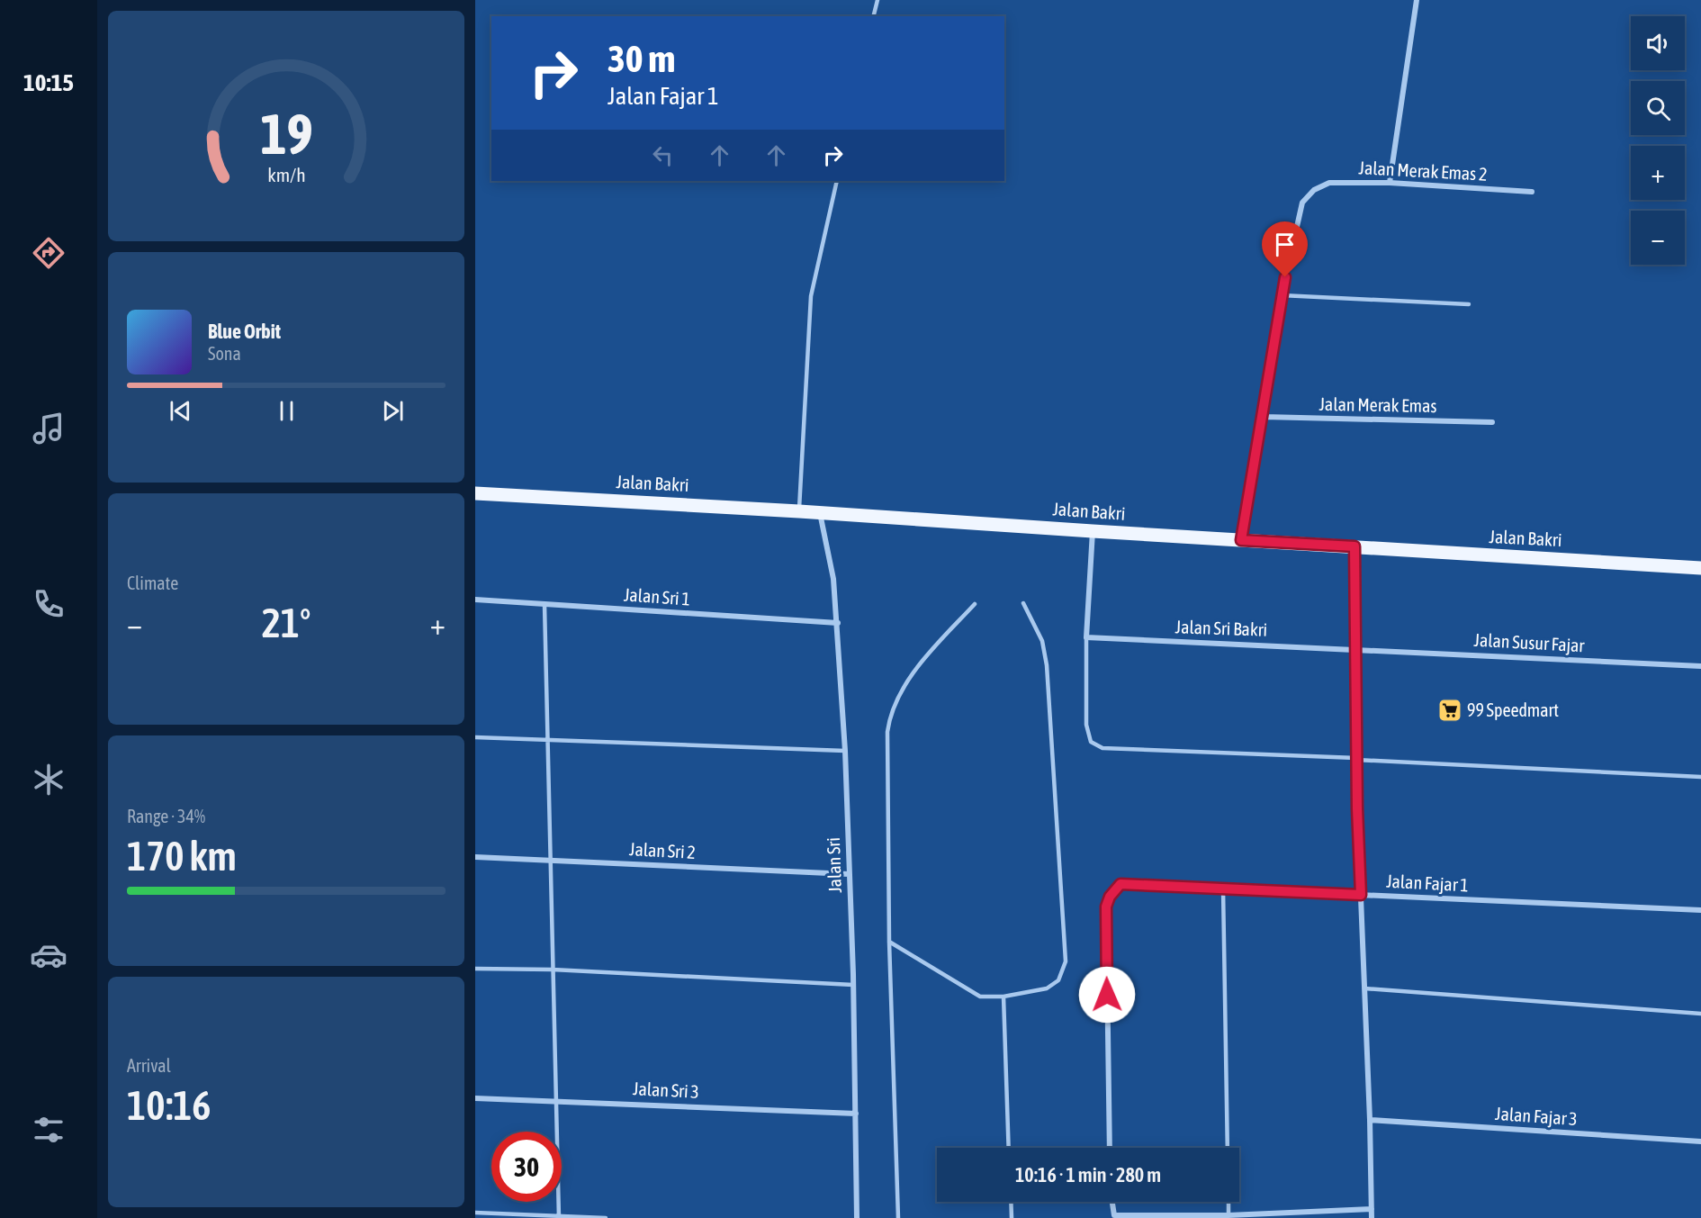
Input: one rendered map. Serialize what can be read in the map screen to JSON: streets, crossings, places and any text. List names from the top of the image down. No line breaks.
{"streets":{"main road":["Jalan Bakri"],"street":["Jalan Merak Emas 2","Jalan Merak Emas","Jalan Sri 1","Jalan Sri Bakri","Jalan Susur Fajar","Jalan Sri 2","Jalan Sri","Jalan Fajar 1","Jalan Sri 3","Jalan Fajar 3"]},"crossings":[["Jalan Bakri","Jalan Sri"],["Jalan Sri 1","Jalan Sri"],["Jalan Sri Bakri","Jalan Susur Fajar"],["Jalan Sri 2","Jalan Sri"],["Jalan Sri","Jalan Sri 3"]],"places":{"supermarket":["99 Speedmart"]},"page":{"tabs":"10:15","map_buttons":["+","−"],"turn":["30 m","Jalan Fajar 1"],"song":["Blue Orbit","Sona"],"tile":["Climate",["Range · 34%","170 km"],["Arrival","10:16"]],"heat":["−","21°","+"],"limit":"30","trip":"10:16 · 1 min · 280 m","gauge":["19","km/h"]}}
